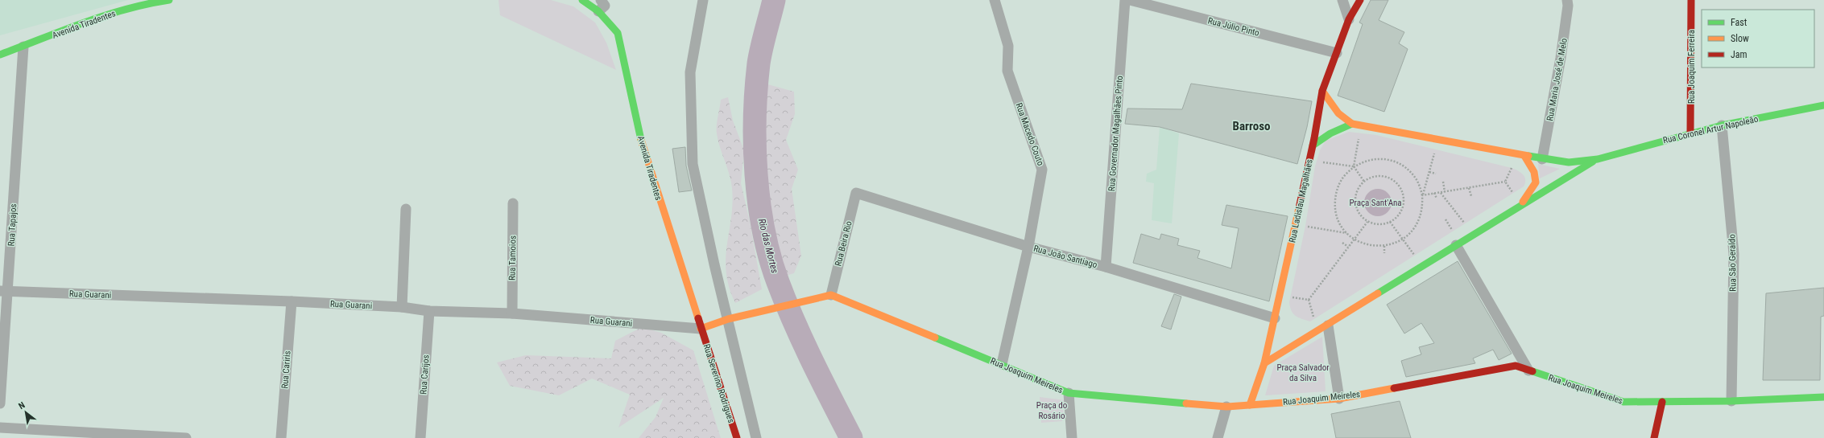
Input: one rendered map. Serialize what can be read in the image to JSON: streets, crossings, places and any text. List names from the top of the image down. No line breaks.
{"streets":{"street":["Avenida Tiradentes","Rua Júlio Pinto","Rua Joaquim Ferreira","Rua Maria José de Melo","Rua Coronel Artur Napoleão","Rua Governador Magalhães Pinto","Rua Macedo Couto","Rua Ladislau Magalhães","Rua Tapajos","Rua Beira Rio","Rua João Santiago","Rua Tamoios","Rua São Geraldo","Rua Guarani","Rua Cariris","Rua Carijos","Rua Joaquim Meireles","Rua Severino Rodrigues"]},"crossings":[["Avenida Tiradentes","Rua Tapajos"],["Avenida Tiradentes","Rua Guarani"],["Avenida Tiradentes","Rua Severino Rodrigues"],["Rua Júlio Pinto","Rua Ladislau Magalhães"],["Rua Joaquim Ferreira","Rua Coronel Artur Napoleão"],["Rua Coronel Artur Napoleão","Rua São Geraldo"],["Rua Governador Magalhães Pinto","Rua João Santiago"],["Rua Macedo Couto","Rua João Santiago"],["Rua Macedo Couto","Rua Joaquim Meireles"],["Rua Ladislau Magalhães","Rua João Santiago"],["Rua Ladislau Magalhães","Rua Joaquim Meireles"],["Rua Tapajos","Rua Guarani"],["Rua Beira Rio","Rua João Santiago"],["Rua Beira Rio","Rua Joaquim Meireles"],["Rua Tamoios","Rua Guarani"],["Rua São Geraldo","Rua Joaquim Meireles"],["Rua Guarani","Rua Cariris"],["Rua Guarani","Rua Carijos"],["Rua Guarani","Rua Severino Rodrigues"]],"districts":["Barroso"],"water":["Rio das Mortes"],"parks":["Praça Sant'Ana","Praça Salvador da Silva","Praça do Rosário"],"legend":["Fast","Slow","Jam"],"north":"top left"}
